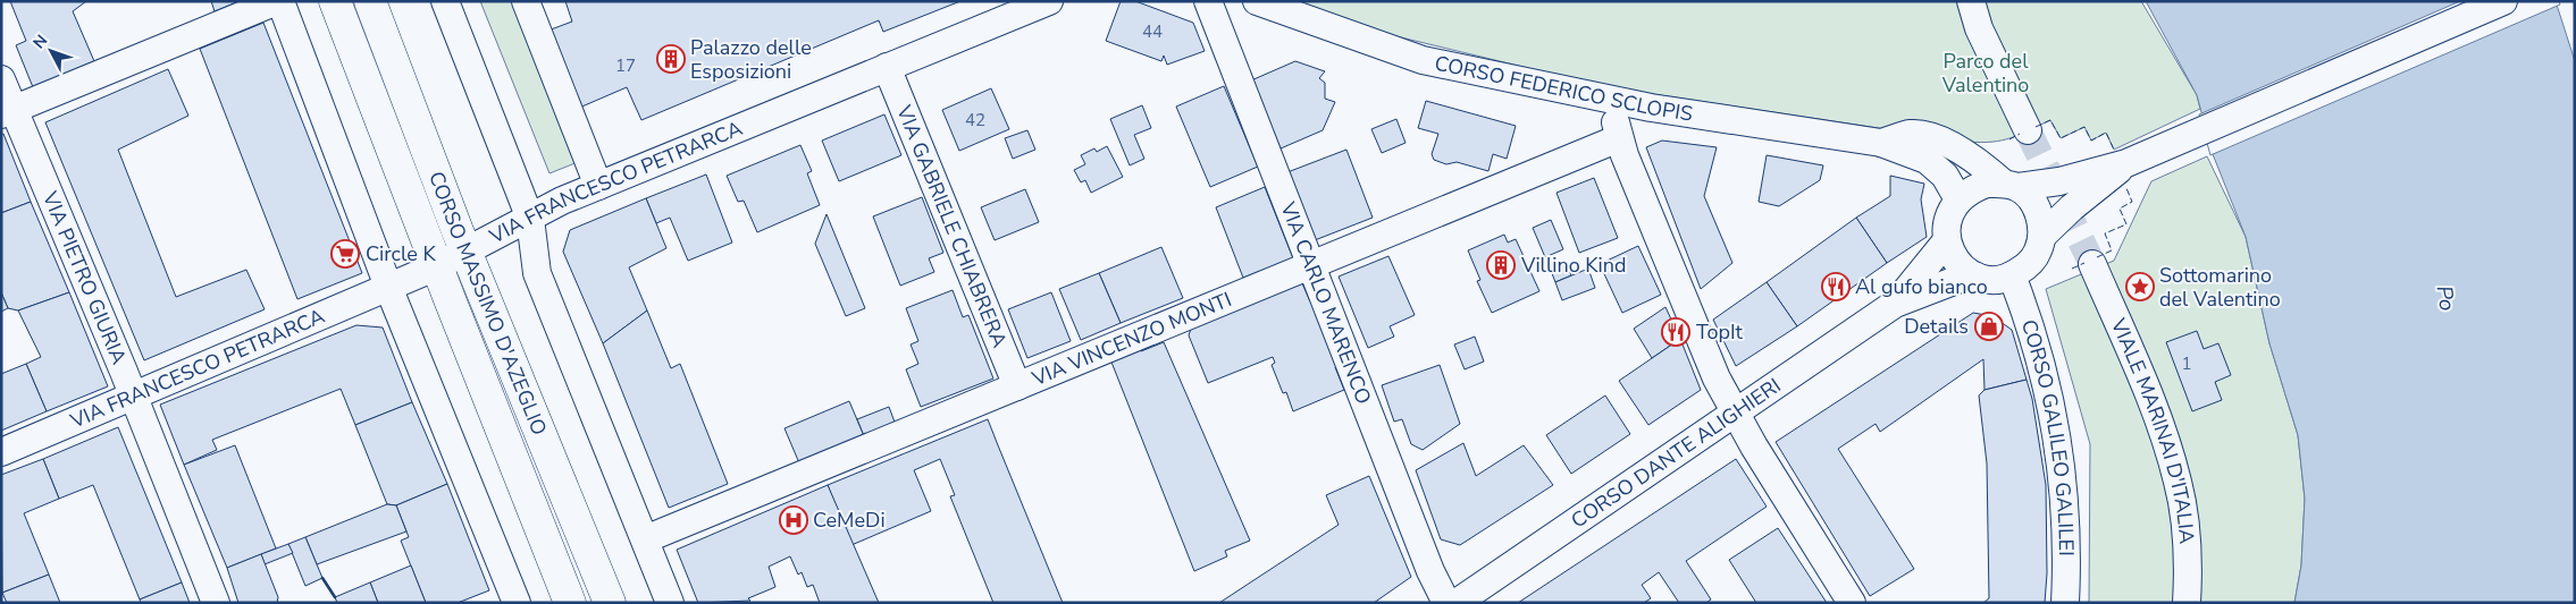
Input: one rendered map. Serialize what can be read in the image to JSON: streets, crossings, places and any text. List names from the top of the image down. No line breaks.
{"streets":{"main road":["CORSO MASSIMO D'AZEGLIO"],"street":["CORSO FEDERICO SCLOPIS","VIA FRANCESCO PETRARCA","VIA GABRIELE CHIABRERA","VIA PIETRO GIURIA","VIA CARLO MARENCO","VIA VINCENZO MONTI","VIALE MARINAI D'ITALIA","CORSO GALILEO GALILEI","CORSO DANTE ALIGHIERI"]},"crossings":[["CORSO FEDERICO SCLOPIS","CORSO GALILEO GALILEI"],["CORSO FEDERICO SCLOPIS","CORSO DANTE ALIGHIERI"],["VIA FRANCESCO PETRARCA","VIA GABRIELE CHIABRERA"],["VIA FRANCESCO PETRARCA","VIA PIETRO GIURIA"],["VIA FRANCESCO PETRARCA","CORSO MASSIMO D'AZEGLIO"],["VIA GABRIELE CHIABRERA","VIA VINCENZO MONTI"],["VIA CARLO MARENCO","VIA VINCENZO MONTI"],["CORSO GALILEO GALILEI","CORSO DANTE ALIGHIERI"]],"water":["Po"],"parks":["Parco del Valentino"],"places":{"building":["Palazzo delle Esposizioni","Villino Kind"],"supermarket":["Circle K"],"restaurant":["Al gufo bianco","TopIt"],"place":["Sottomarino del Valentino"],"shop":["Details"],"hospital":["CeMeDi"]},"house_numbers":["44","17","42","1"],"north":"top left"}
